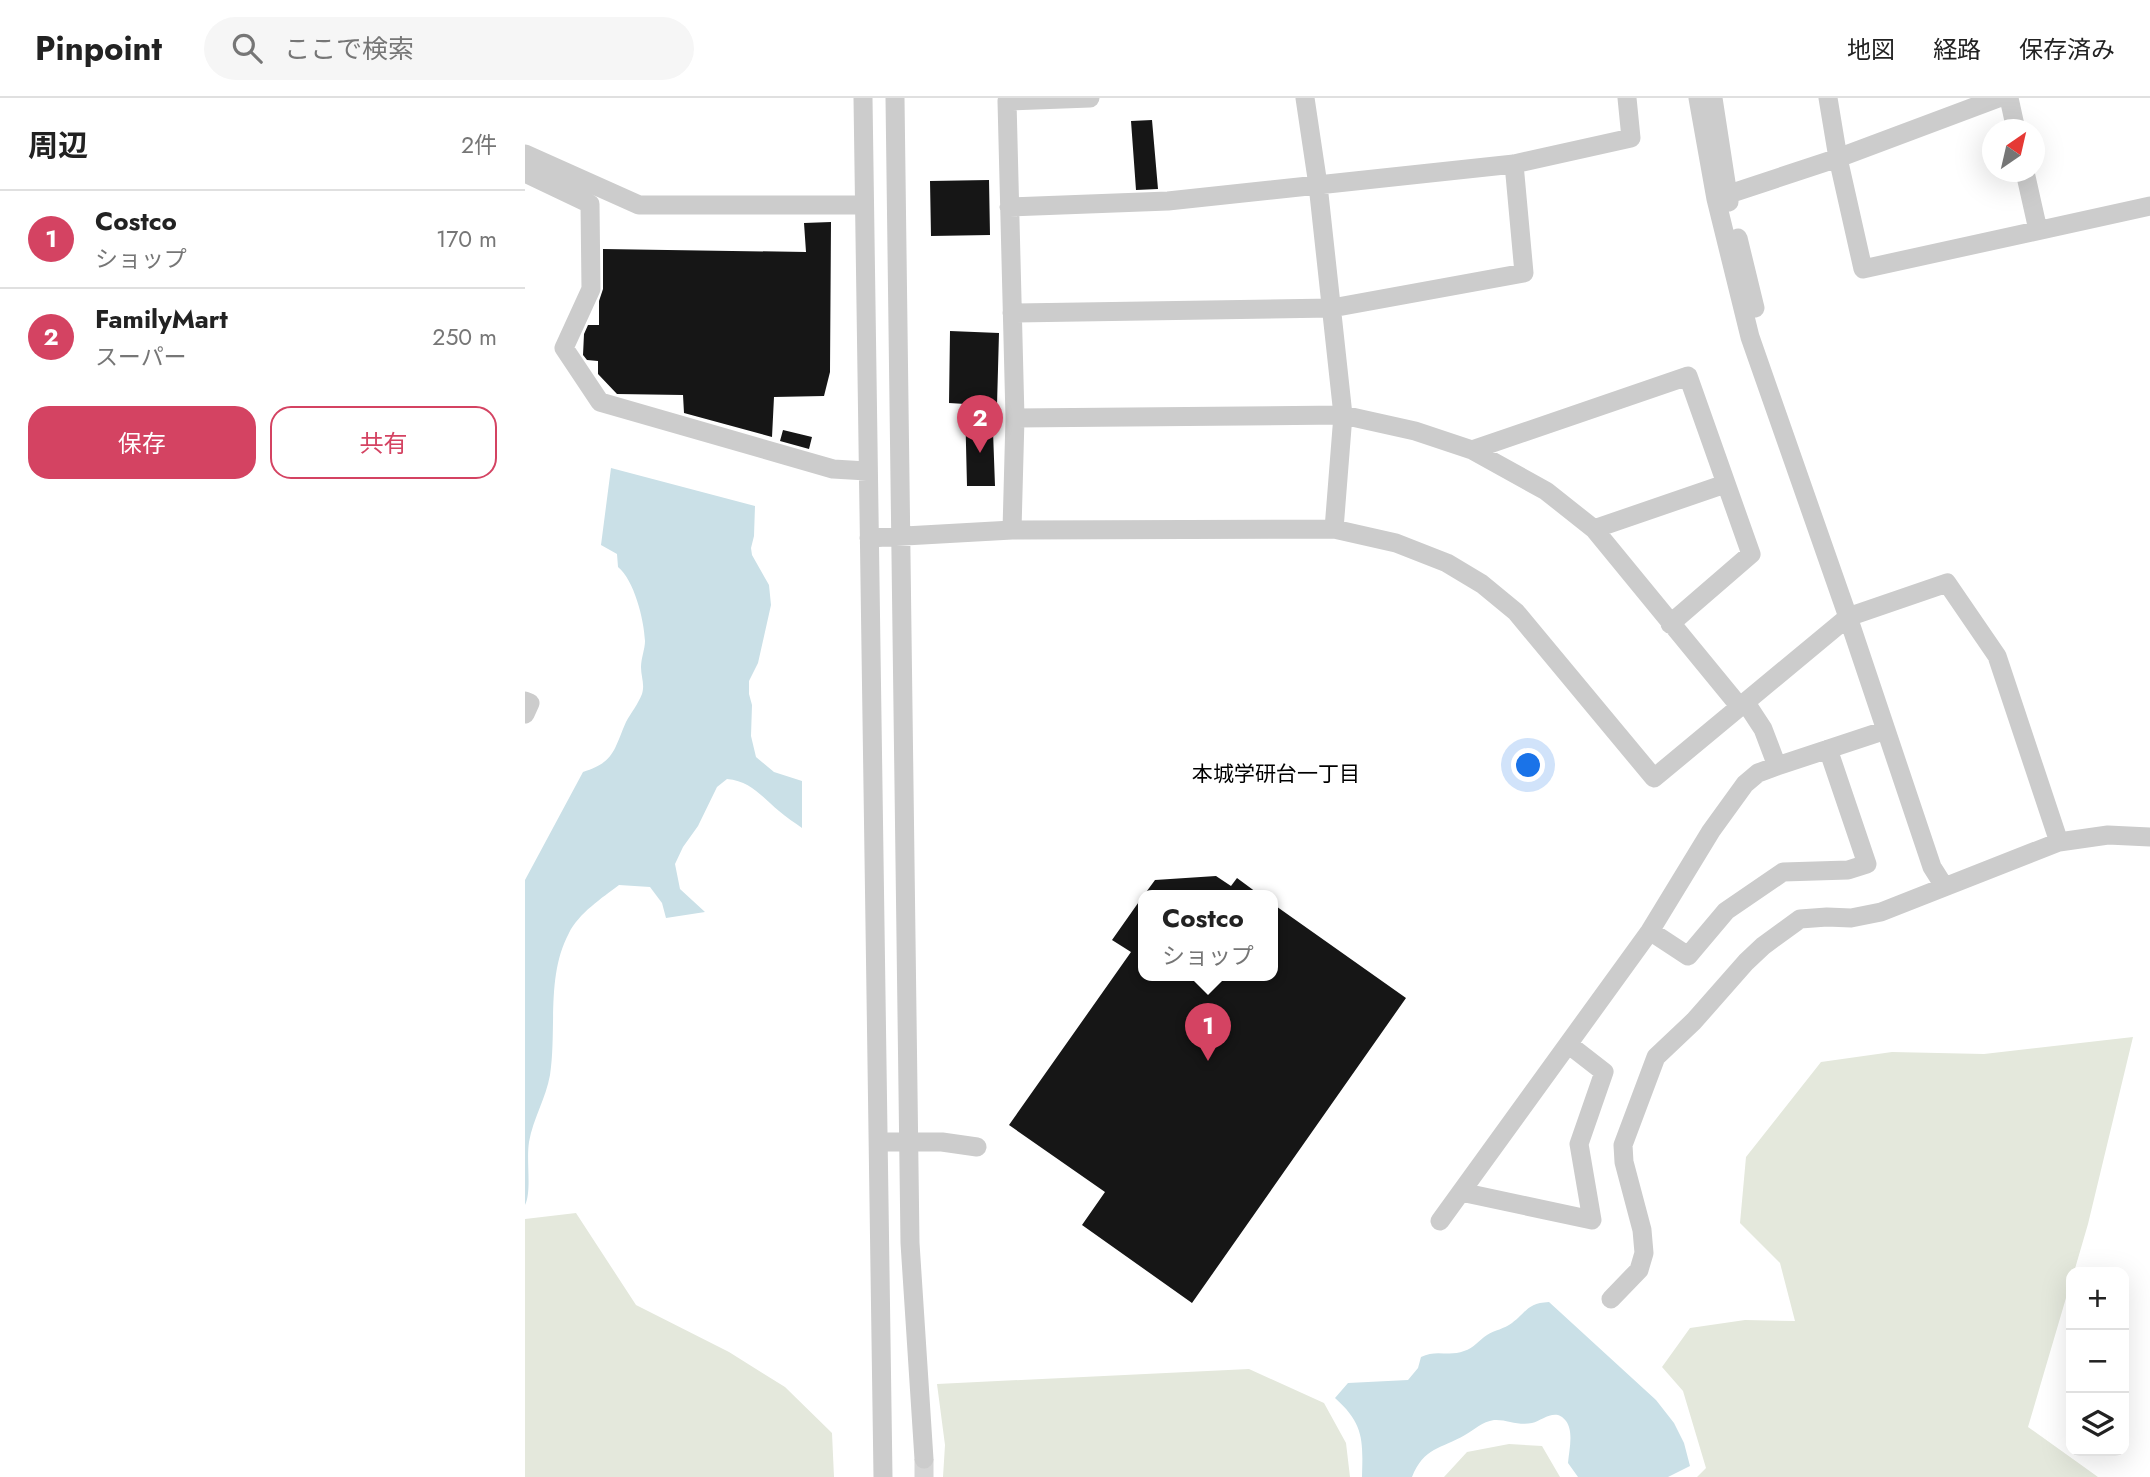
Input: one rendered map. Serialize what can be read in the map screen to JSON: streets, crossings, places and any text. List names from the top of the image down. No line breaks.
{"districts":["本城学研台一丁目"],"north":"top right","page":{"header":"Pinpoint","search":"ここで検索","nav":["地図","経路","保存済み"],"heading":["周辺","2件"],"list":[{"mark":"1","name":"Costco","note":"ショップ","value":"170 m"},{"mark":"2","name":"FamilyMart","note":"スーパー","value":"250 m"}],"buttons":["保存","共有"],"pins":["2","1"],"popup":["Costco","ショップ"],"map_buttons":["+","−"]}}
